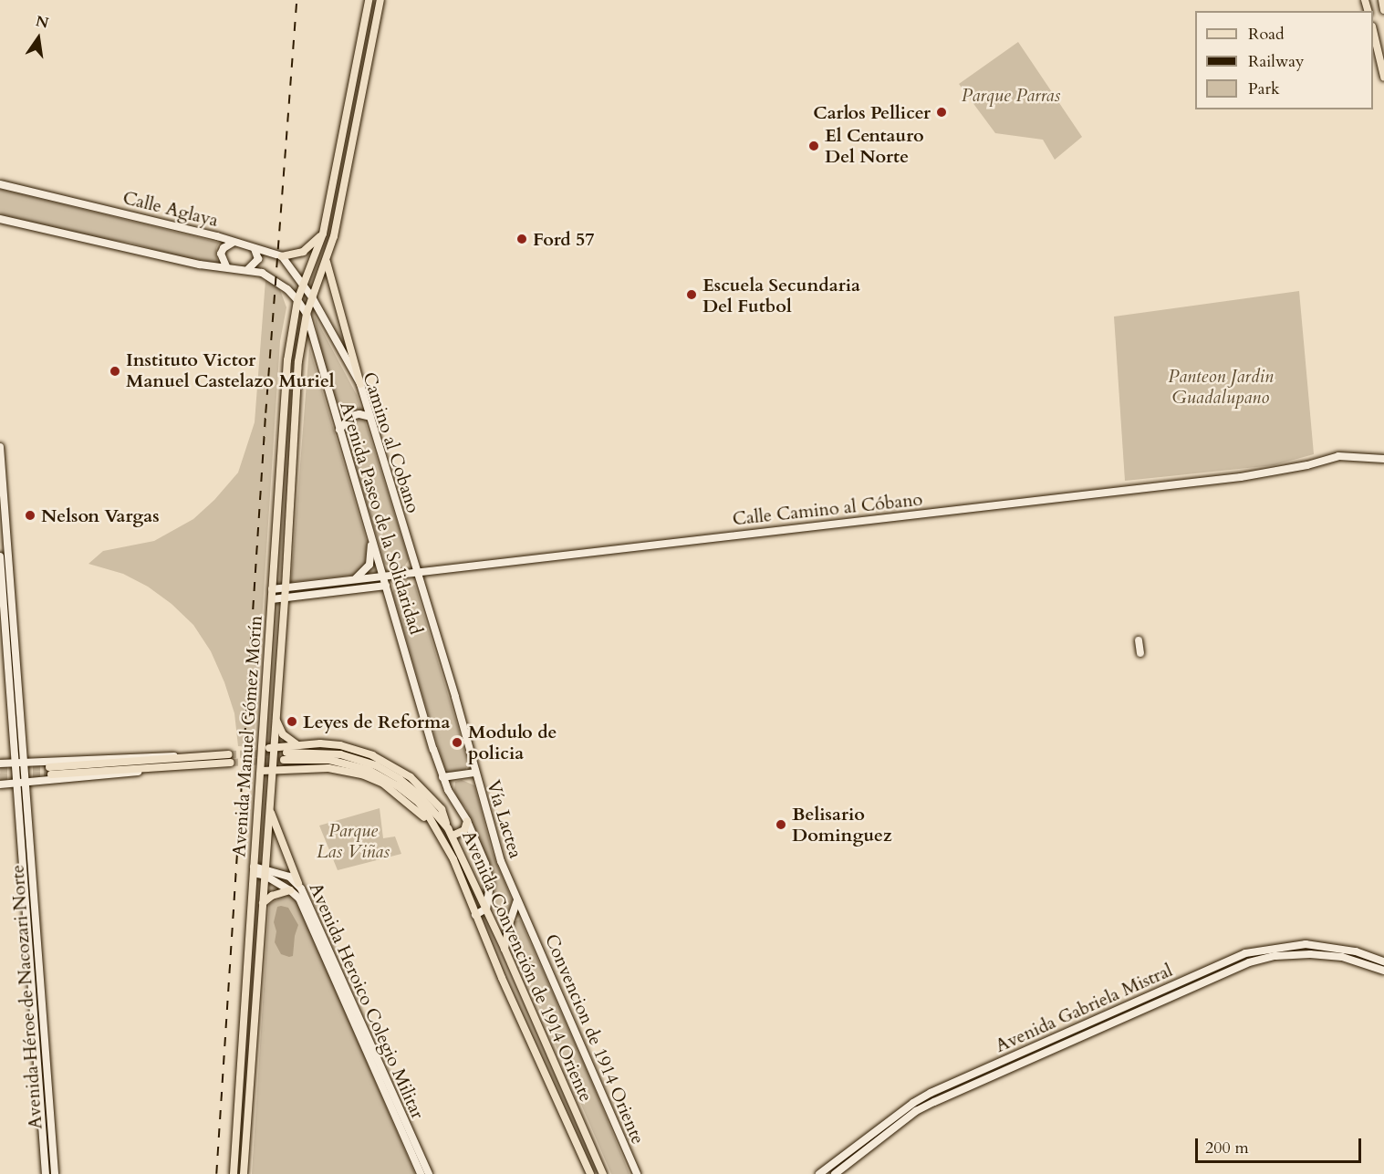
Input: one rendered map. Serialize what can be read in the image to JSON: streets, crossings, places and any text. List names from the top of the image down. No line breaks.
{"streets":{"main road":["Avenida Manuel Gómez Morín","Avenida Convención de 1914 Oriente"],"street":["Calle Aglaya","Camino al Cobano","Calle Camino al Cóbano","Avenida Paseo de la Solidaridad","Vía Lactea","Avenida Héroe de Nacozari Norte","Avenida Heroico Colegio Militar","Avenida Gabriela Mistral","Convencion de 1914 Oriente"]},"crossings":[["Camino al Cobano","Calle Camino al Cóbano"],["Camino al Cobano","Vía Lactea"],["Calle Camino al Cóbano","Avenida Paseo de la Solidaridad"],["Calle Camino al Cóbano","Avenida Manuel Gómez Morín"],["Calle Camino al Cóbano","Vía Lactea"],["Avenida Paseo de la Solidaridad","Avenida Manuel Gómez Morín"],["Avenida Paseo de la Solidaridad","Avenida Convención de 1914 Oriente"],["Avenida Manuel Gómez Morín","Avenida Heroico Colegio Militar"],["Vía Lactea","Convencion de 1914 Oriente"]],"parks":["Parque Parras","Panteon Jardin Guadalupano","Parque Las Viñas"],"places":["Carlos Pellicer","El Centauro Del Norte","Ford 57","Escuela Secundaria Del Futbol","Instituto Victor Manuel Castelazo Muriel","Nelson Vargas","Leyes de Reforma","Modulo de policia","Belisario Dominguez"],"legend":["Road","Railway","Park"],"scale_bar":"200 m","north":"top"}
